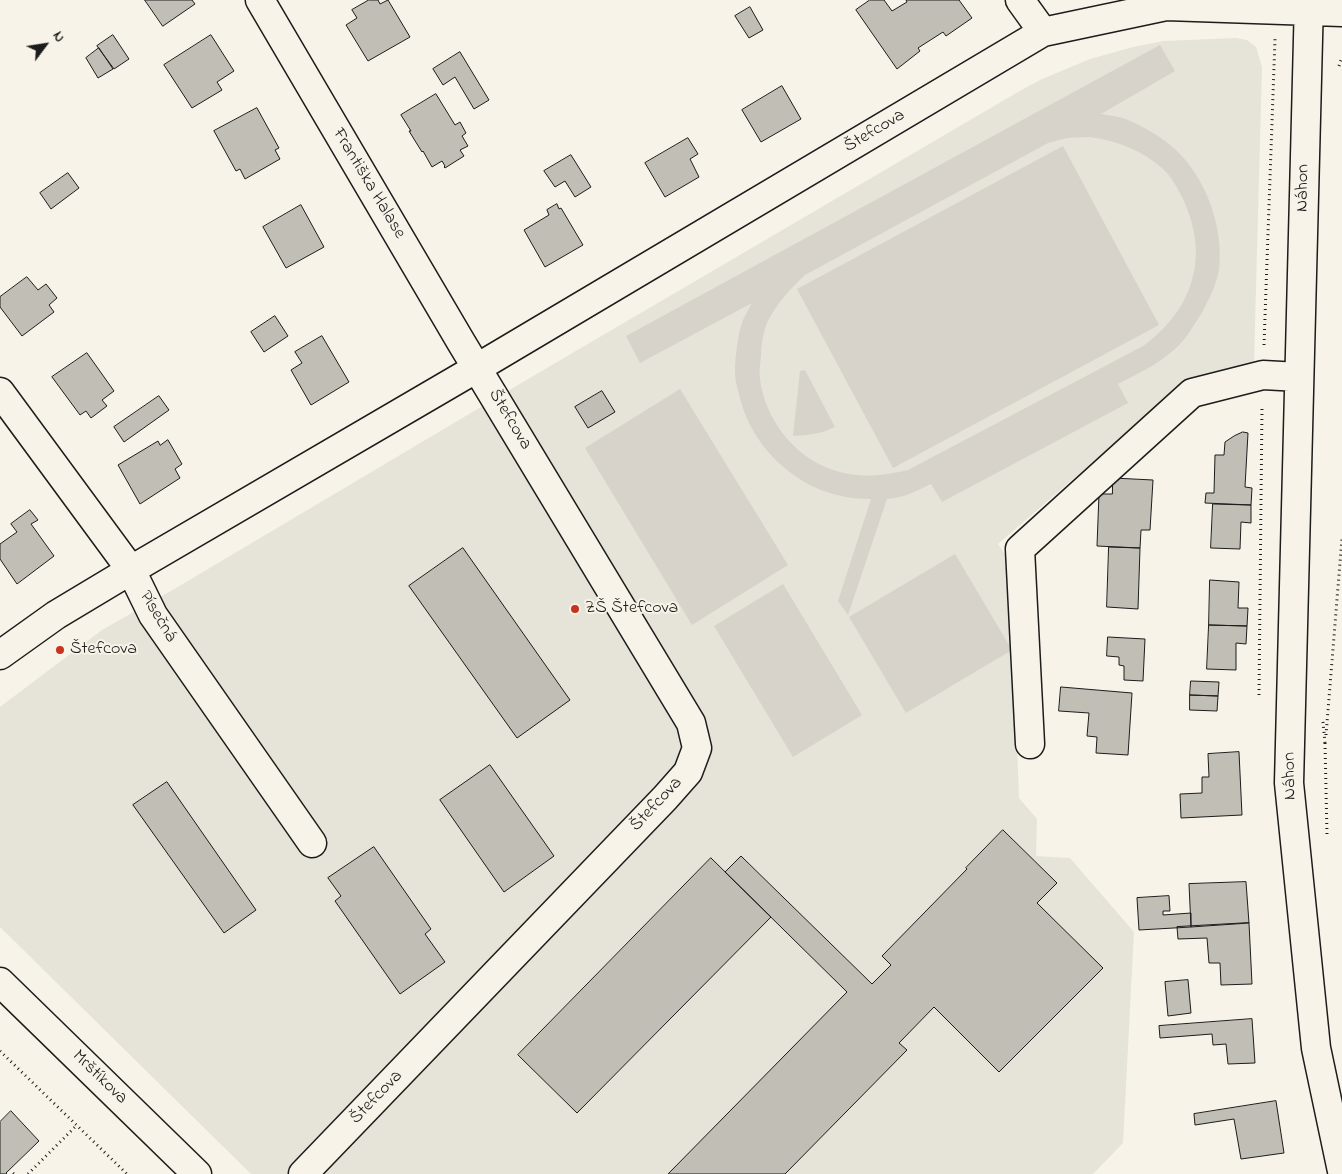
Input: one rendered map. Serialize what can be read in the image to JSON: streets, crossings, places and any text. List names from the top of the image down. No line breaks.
{"streets":{"street":["Štefcova","Františka Halase","Náhon","Písečná","Mrštíkova"]},"crossings":[["Štefcova","Františka Halase"],["Štefcova","Náhon"],["Štefcova","Písečná"]],"places":["ZŠ Štefcova","Štefcova"],"north":"top right"}
